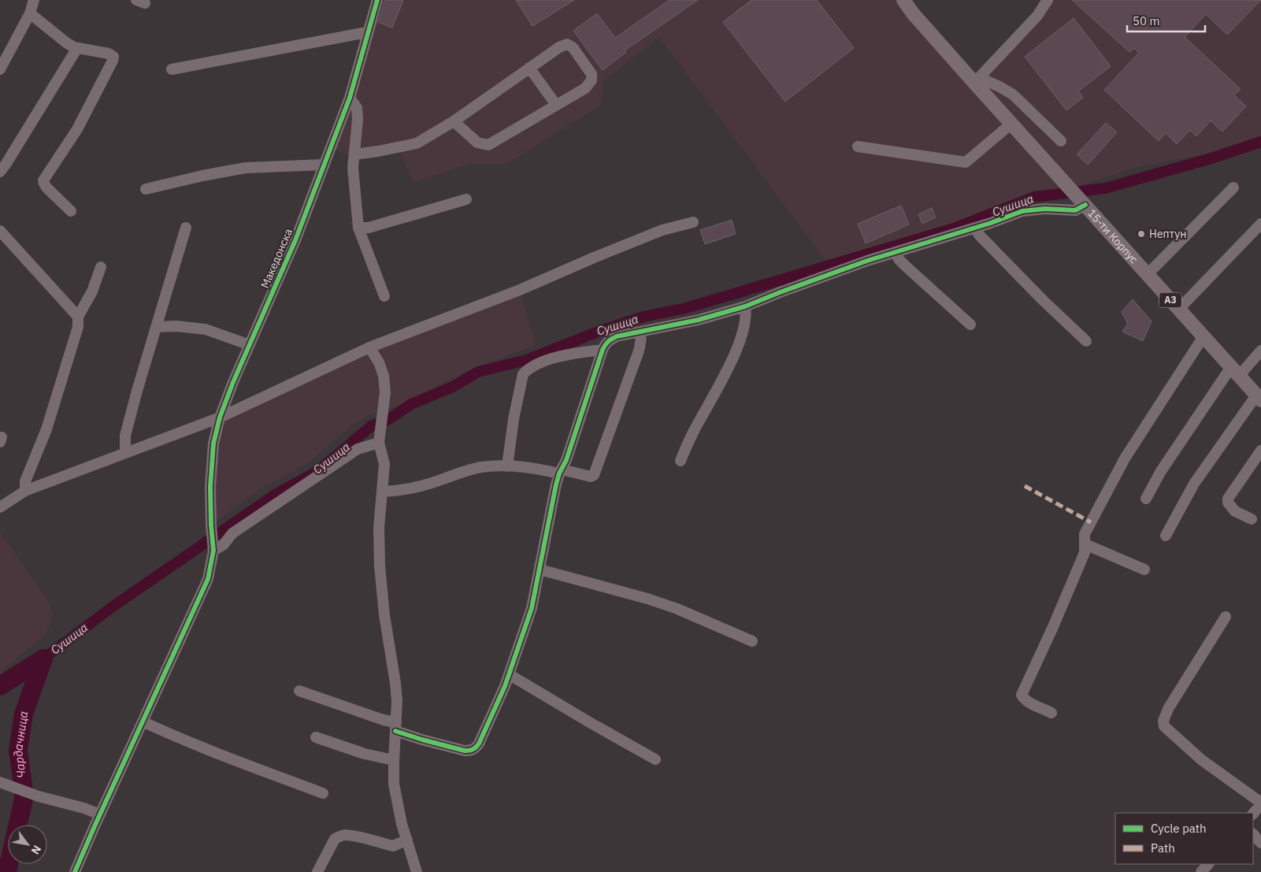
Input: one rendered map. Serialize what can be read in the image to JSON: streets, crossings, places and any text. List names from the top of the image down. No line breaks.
{"streets":{"main road":["15-ти Корпус","A3"],"street":["Македонска"]},"water":["Сушица","Чардачница"],"places":["Нептун"],"legend":["Cycle path","Path"],"scale_bar":"50 m","north":"bottom right"}
